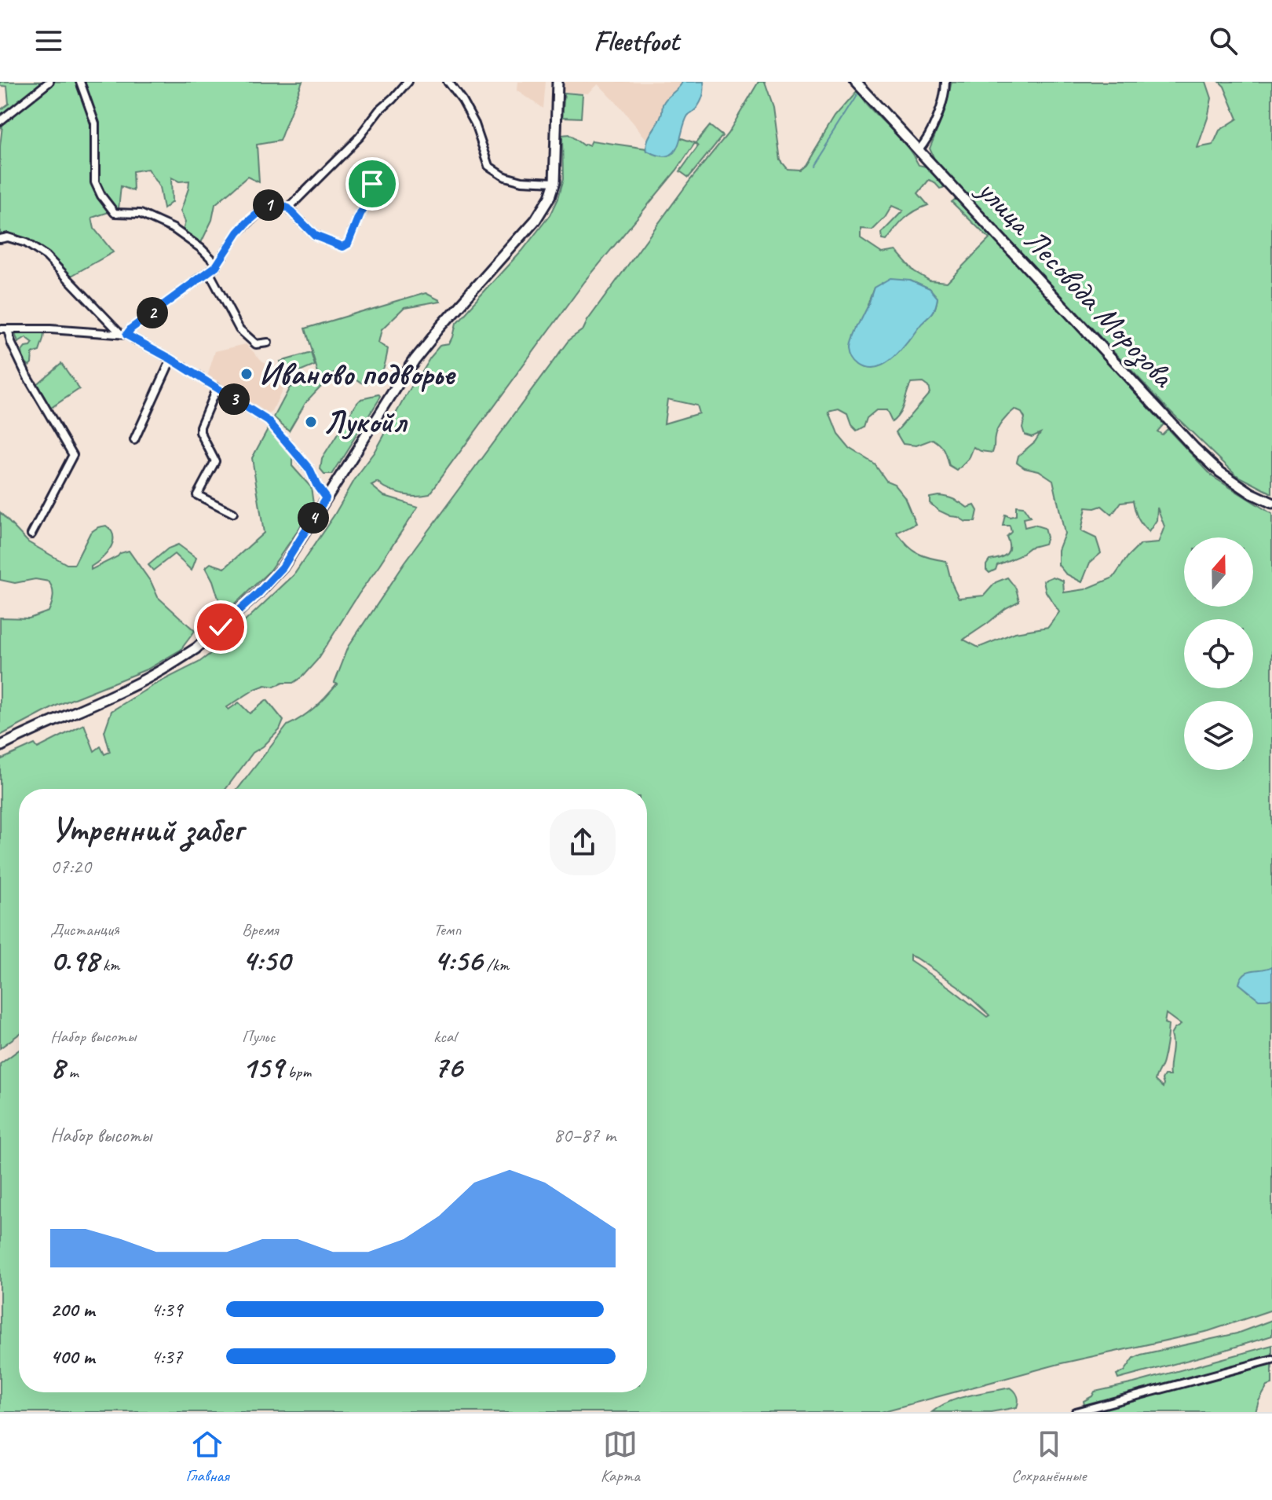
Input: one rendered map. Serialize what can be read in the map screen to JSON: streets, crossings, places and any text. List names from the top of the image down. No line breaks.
{"streets":{"main road":["улица Лесовода Морозова"]},"places":["Иваново подворье","Лукойл"],"north":"top","page":{"header":"Fleetfoot","pins":["1","2","3","4"],"heading":["Утренний забег","07:20"],"stats":[["Дистанция","0.98 km"],["Время","4:50"],["Темп","4:56 /km"],["Набор высоты","8 m"],["Пульс","159 bpm"],["kcal","76"]],"chart":["Набор высоты","80–87 m"],"list":[{"name":"200 m","note":"4:39"},{"name":"400 m","note":"4:37"}],"tabs":["Главная","Карта","Сохранённые"]}}
